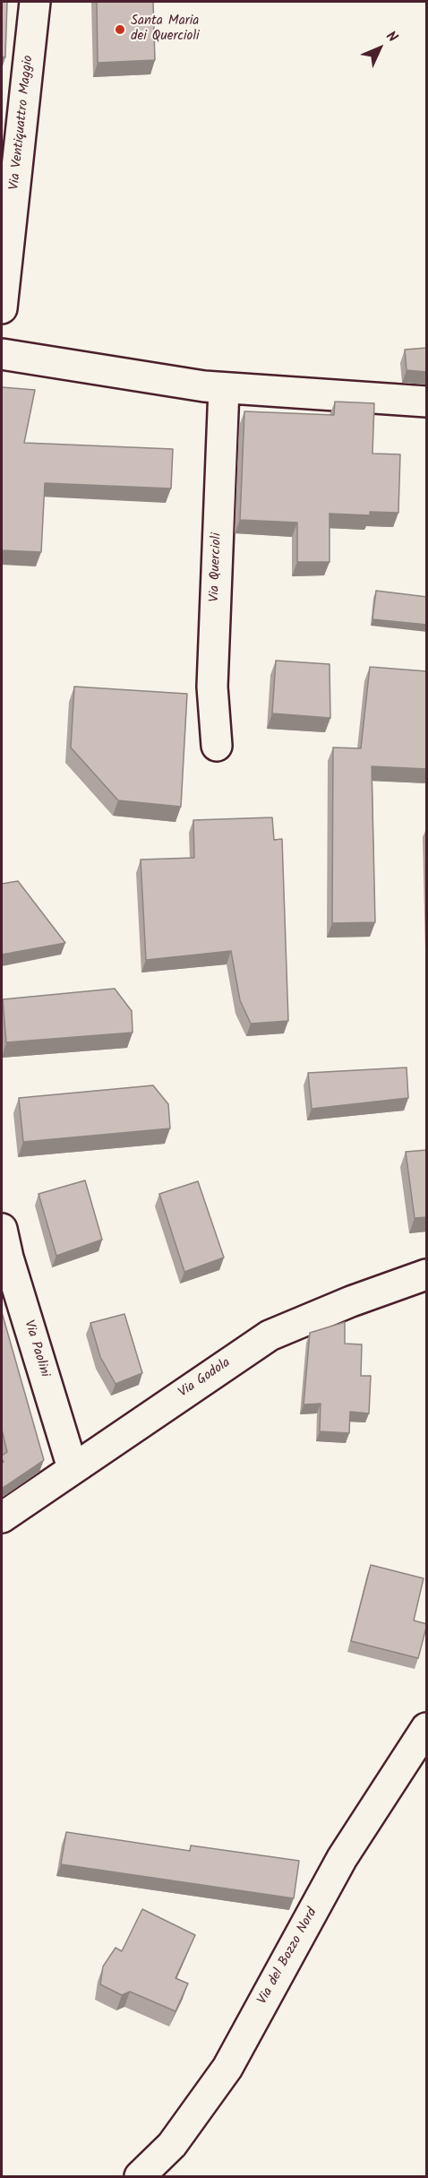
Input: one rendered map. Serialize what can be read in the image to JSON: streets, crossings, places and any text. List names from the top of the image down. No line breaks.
{"streets":{"street":["Via Ventiquattro Maggio","Via Quercioli","Via Paolini","Via Godola","Via del Bozzo Nord"]},"crossings":[["Via Paolini","Via Godola"]],"places":["Santa Maria dei Quercioli"],"north":"top right"}
